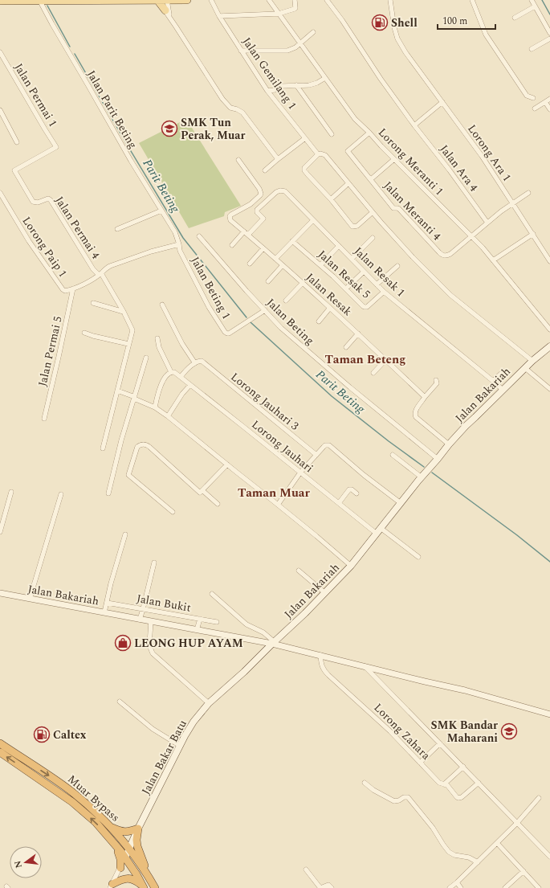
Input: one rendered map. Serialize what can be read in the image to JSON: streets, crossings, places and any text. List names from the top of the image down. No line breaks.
{"streets":{"highway":["Muar Bypass"],"main road":["Jalan Bakariah","Jalan Bakar Batu"],"street":["Jalan Gemilang 1","Jalan Permai 1","Jalan Parit Beting","Lorong Ara 1","Lorong Meranti 1","Jalan Ara 4","Jalan Meranti 4","Jalan Permai 4","Lorong Paip 1","Jalan Resak 1","Jalan Resak 5","Jalan Beting 1","Jalan Resak","Jalan Beting","Jalan Permai 5","Lorong Jauhari 3","Lorong Jauhari","Jalan Bukit","Lorong Zahara"]},"crossings":[["Jalan Permai 1","Jalan Permai 4"],["Jalan Parit Beting","Lorong Paip 1"],["Jalan Parit Beting","Jalan Beting 1"],["Lorong Meranti 1","Jalan Meranti 4"],["Jalan Permai 4","Lorong Paip 1"],["Lorong Paip 1","Jalan Beting 1"],["Lorong Paip 1","Jalan Permai 5"],["Jalan Resak 1","Jalan Resak 5"],["Jalan Resak 1","Jalan Resak"],["Jalan Resak 1","Jalan Bakariah"],["Jalan Beting 1","Jalan Beting"],["Jalan Beting","Jalan Bakariah"],["Jalan Bakariah","Lorong Jauhari"],["Jalan Bakariah","Jalan Bakar Batu"],["Jalan Bakar Batu","Muar Bypass"]],"districts":["Taman Beteng","Taman Muar"],"water":["Parit Beting"],"places":{"fuel station":["Shell","Caltex"],"school or university":["SMK Tun Perak, Muar","SMK Bandar Maharani"],"shop":["LEONG HUP AYAM"]},"scale_bar":"100 m","north":"left"}
